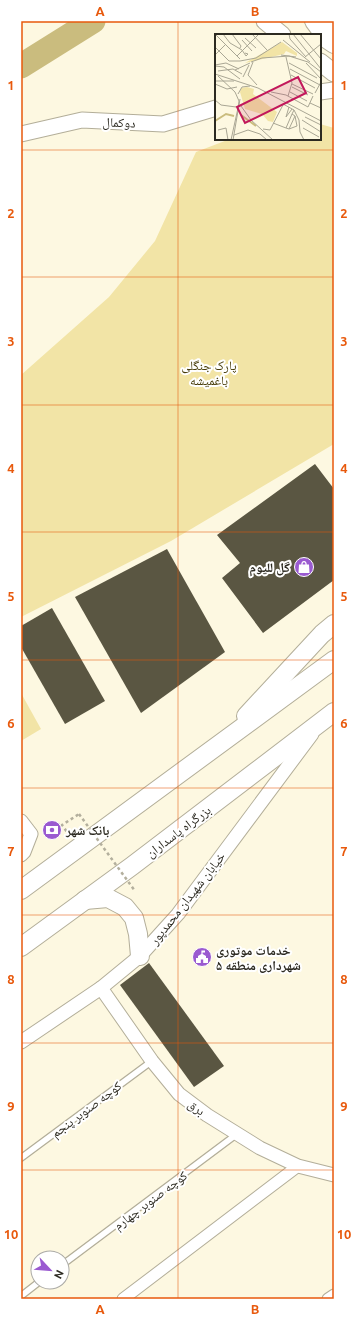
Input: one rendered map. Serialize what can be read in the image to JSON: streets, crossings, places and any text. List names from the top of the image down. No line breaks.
{"streets":{"highway":["بزرگراه پاسداران"],"main road":["دوکمال"],"street":["خیابان شهیدان محمدپور","برق"],"lane":["کوچه صنوبر پنجم","کوچه صنوبر چهارم"]},"crossings":[["بزرگراه پاسداران","خیابان شهیدان محمدپور"],["خیابان شهیدان محمدپور","برق"],["برق","کوچه صنوبر پنجم"],["برق","کوچه صنوبر چهارم"]],"parks":["پارک جنگلی باغمیشه"],"places":{"shop":["گل للیوم"],"bank":["بانک شهر"],"public building":["خدمات موتوری شهرداری منطقه ۵"]},"north":"bottom right","grid":{"columns":["A","B"],"rows":["1","2","3","4","5","6","7","8","9","10"]}}
